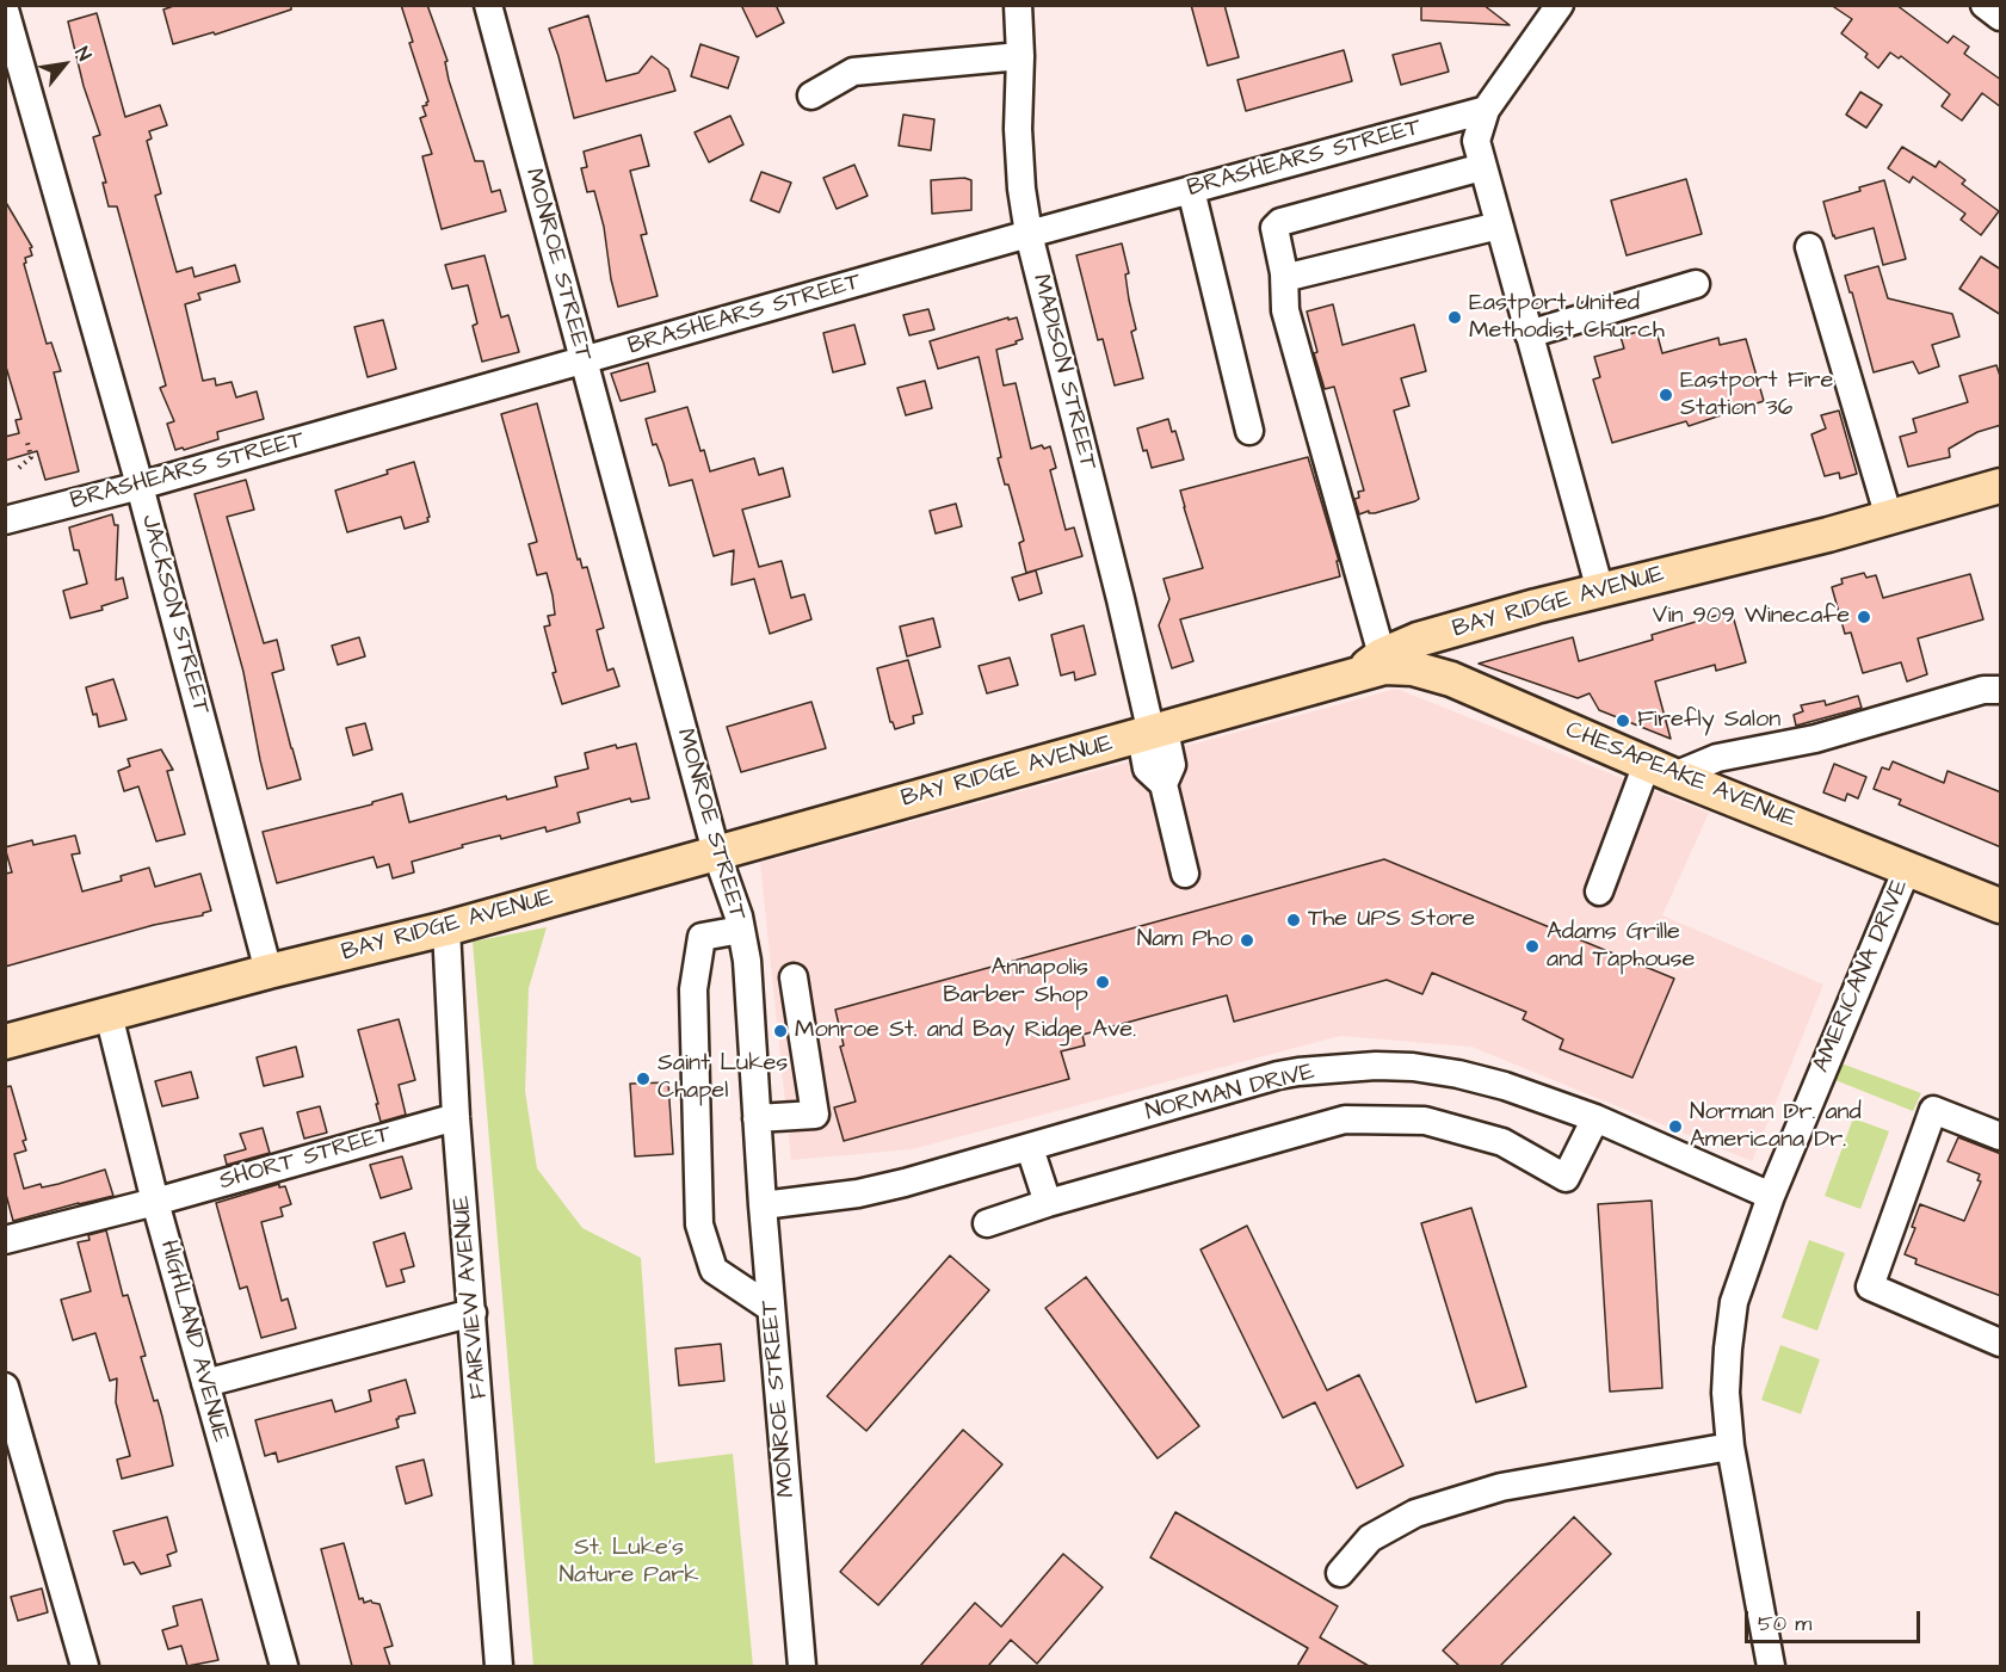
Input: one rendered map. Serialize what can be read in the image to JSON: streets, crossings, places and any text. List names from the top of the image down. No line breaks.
{"streets":{"main road":["BAY RIDGE AVENUE","CHESAPEAKE AVENUE"],"street":["BRASHEARS STREET","MONROE STREET","MADISON STREET","JACKSON STREET","AMERICANA DRIVE","NORMAN DRIVE","SHORT STREET","FAIRVIEW AVENUE","HIGHLAND AVENUE"]},"crossings":[["BRASHEARS STREET","MONROE STREET"],["BRASHEARS STREET","MADISON STREET"],["BRASHEARS STREET","JACKSON STREET"],["MONROE STREET","BAY RIDGE AVENUE"],["MONROE STREET","NORMAN DRIVE"],["MADISON STREET","BAY RIDGE AVENUE"],["BAY RIDGE AVENUE","JACKSON STREET"],["BAY RIDGE AVENUE","CHESAPEAKE AVENUE"],["BAY RIDGE AVENUE","FAIRVIEW AVENUE"],["BAY RIDGE AVENUE","HIGHLAND AVENUE"],["CHESAPEAKE AVENUE","AMERICANA DRIVE"],["AMERICANA DRIVE","NORMAN DRIVE"],["SHORT STREET","FAIRVIEW AVENUE"],["SHORT STREET","HIGHLAND AVENUE"]],"parks":["St. Luke's Nature Park"],"places":["Eastport United Methodist Church","Eastport Fire Station 36","Vin 909 Winecafe","Firefly Salon","The UPS Store","Nam Pho","Adams Grille and Taphouse","Annapolis Barber Shop","Monroe St. and Bay Ridge Ave.","Saint Lukes Chapel","Norman Dr. and Americana Dr."],"scale_bar":"50 m","north":"top right"}
